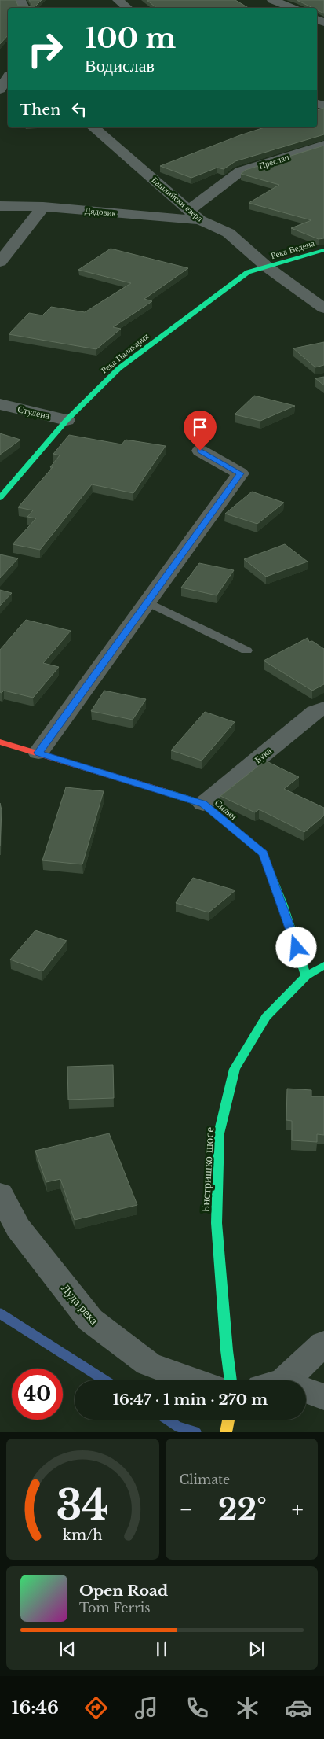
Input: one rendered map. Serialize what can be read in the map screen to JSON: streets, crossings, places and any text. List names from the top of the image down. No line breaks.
{"streets":{"street":["Преслап","Башлийски езера","Дядовик","Река Ведена","Река Палакария","Студена","Бука","Силян","Бистришко шосе","Луда река"]},"crossings":[["Преслап","Башлийски езера"],["Преслап","Дядовик"],["Башлийски езера","Дядовик"],["Башлийски езера","Река Ведена"],["Башлийски езера","Река Палакария"],["Река Ведена","Река Палакария"],["Река Палакария","Студена"],["Бука","Силян"],["Силян","Бистришко шосе"]],"page":{"turn":["100 m","Водислав"],"then":"Then","limit":"40","trip":"16:47 · 1 min · 270 m","tile":"Climate","heat":["−","22°","+"],"song":["Open Road","Tom Ferris"],"tabs":"16:46","gauge":["34","km/h"]}}
